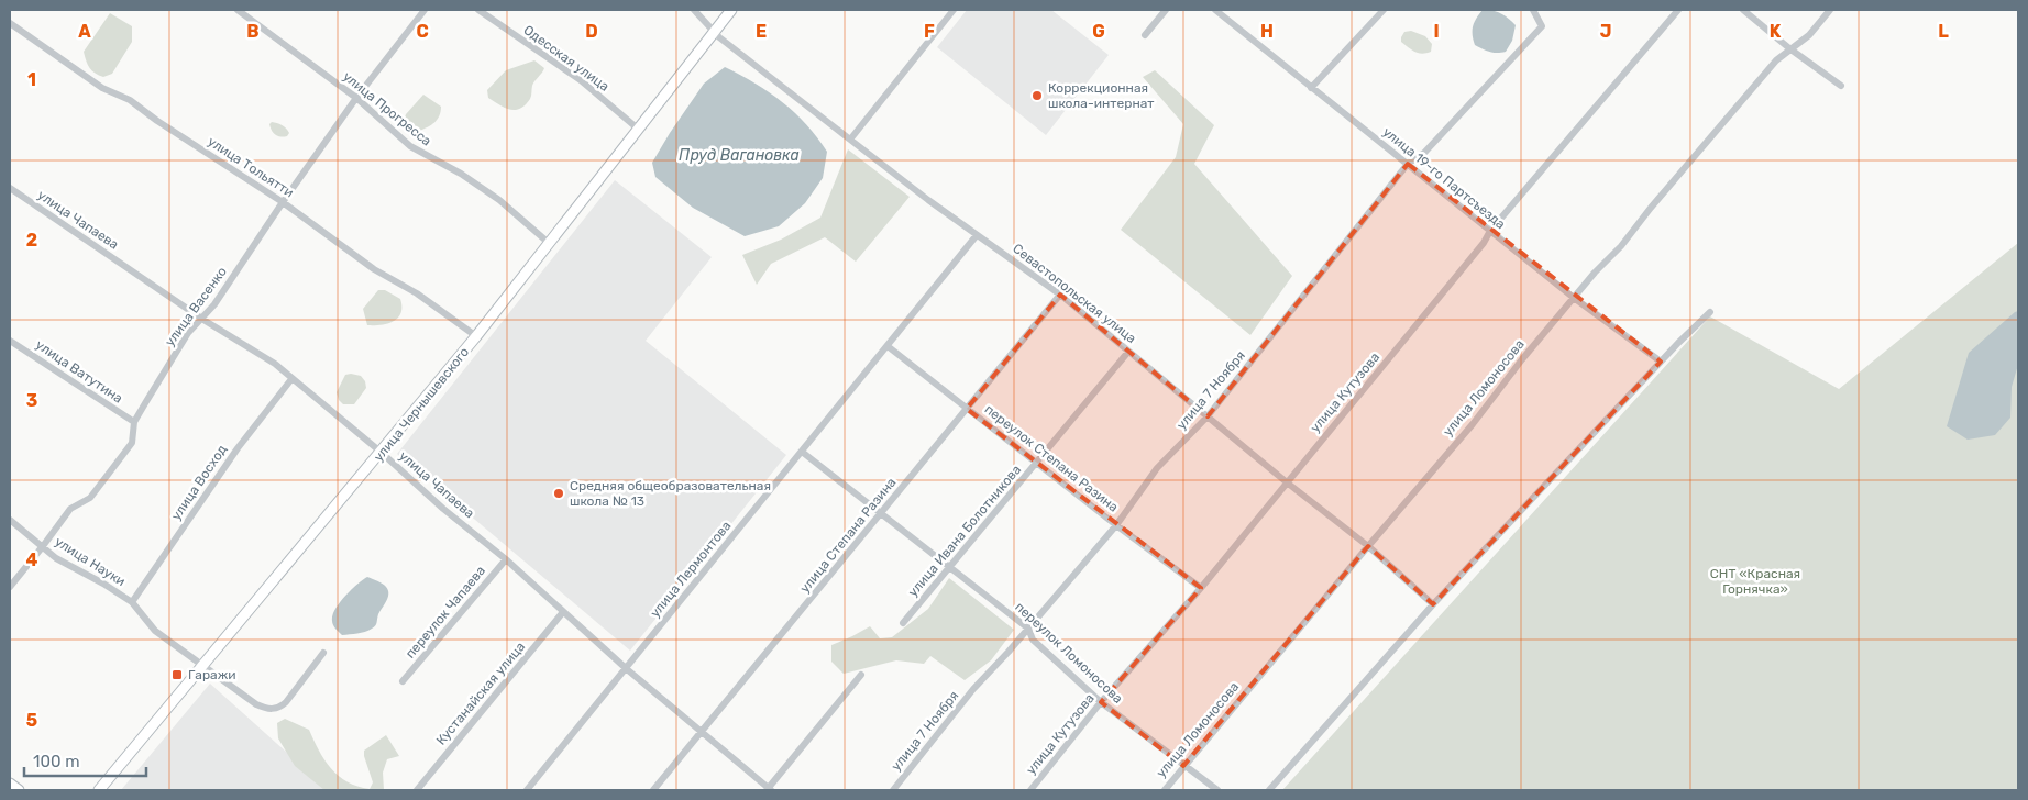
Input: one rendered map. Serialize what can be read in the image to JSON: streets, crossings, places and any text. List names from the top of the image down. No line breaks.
{"streets":{"street":["Одесская улица","улица Прогресса","улица Тольятти","улица 19-го Партсъезда","улица Чапаева","Севастопольская улица","улица Васенко","улица Ватутина","улица Ломоносова","улица 7 Ноября","улица Кутузова","улица Чернышевского","переулок Степана Разина","улица Восход","улица Ивана Болотникова","улица Степана Разина","улица Науки","улица Лермонтова","переулок Чапаева","переулок Ломоносова","Кустанайская улица"]},"crossings":[["Одесская улица","улица Чернышевского"],["улица Прогресса","улица Васенко"],["улица Прогресса","улица Чернышевского"],["улица Тольятти","улица Васенко"],["улица Тольятти","улица Чернышевского"],["улица 19-го Партсъезда","улица Ломоносова"],["улица 19-го Партсъезда","улица 7 Ноября"],["улица 19-го Партсъезда","улица Кутузова"],["улица Чапаева","улица Васенко"],["улица Чапаева","улица Чернышевского"],["улица Чапаева","улица Восход"],["улица Чапаева","улица Степана Разина"],["улица Чапаева","улица Лермонтова"],["улица Чапаева","переулок Чапаева"],["улица Чапаева","Кустанайская улица"],["Севастопольская улица","улица Ломоносова"],["Севастопольская улица","улица 7 Ноября"],["Севастопольская улица","улица Кутузова"],["Севастопольская улица","улица Чернышевского"],["Севастопольская улица","улица Ивана Болотникова"],["Севастопольская улица","улица Степана Разина"],["Севастопольская улица","улица Лермонтова"],["улица Васенко","улица Ватутина"],["улица Васенко","улица Науки"],["улица Ломоносова","переулок Ломоносова"],["улица 7 Ноября","переулок Степана Разина"],["улица 7 Ноября","переулок Ломоносова"],["улица Кутузова","переулок Степана Разина"],["улица Кутузова","переулок Ломоносова"],["улица Чернышевского","улица Науки"],["переулок Степана Разина","улица Ивана Болотникова"],["переулок Степана Разина","улица Степана Разина"],["переулок Степана Разина","улица Лермонтова"],["улица Восход","улица Науки"],["улица Ивана Болотникова","переулок Ломоносова"],["улица Степана Разина","переулок Ломоносова"],["улица Лермонтова","переулок Ломоносова"]],"water":["Пруд Вагановка"],"parks":["СНТ «Красная Горнячка»"],"places":{"other":["Коррекционная школа-интернат","Средняя общеобразовательная школа № 13"],"transit":["Гаражи"]},"scale_bar":"100 m","grid":{"columns":["A","B","C","D","E","F","G","H","I","J","K","L"],"rows":["1","2","3","4","5"]}}
